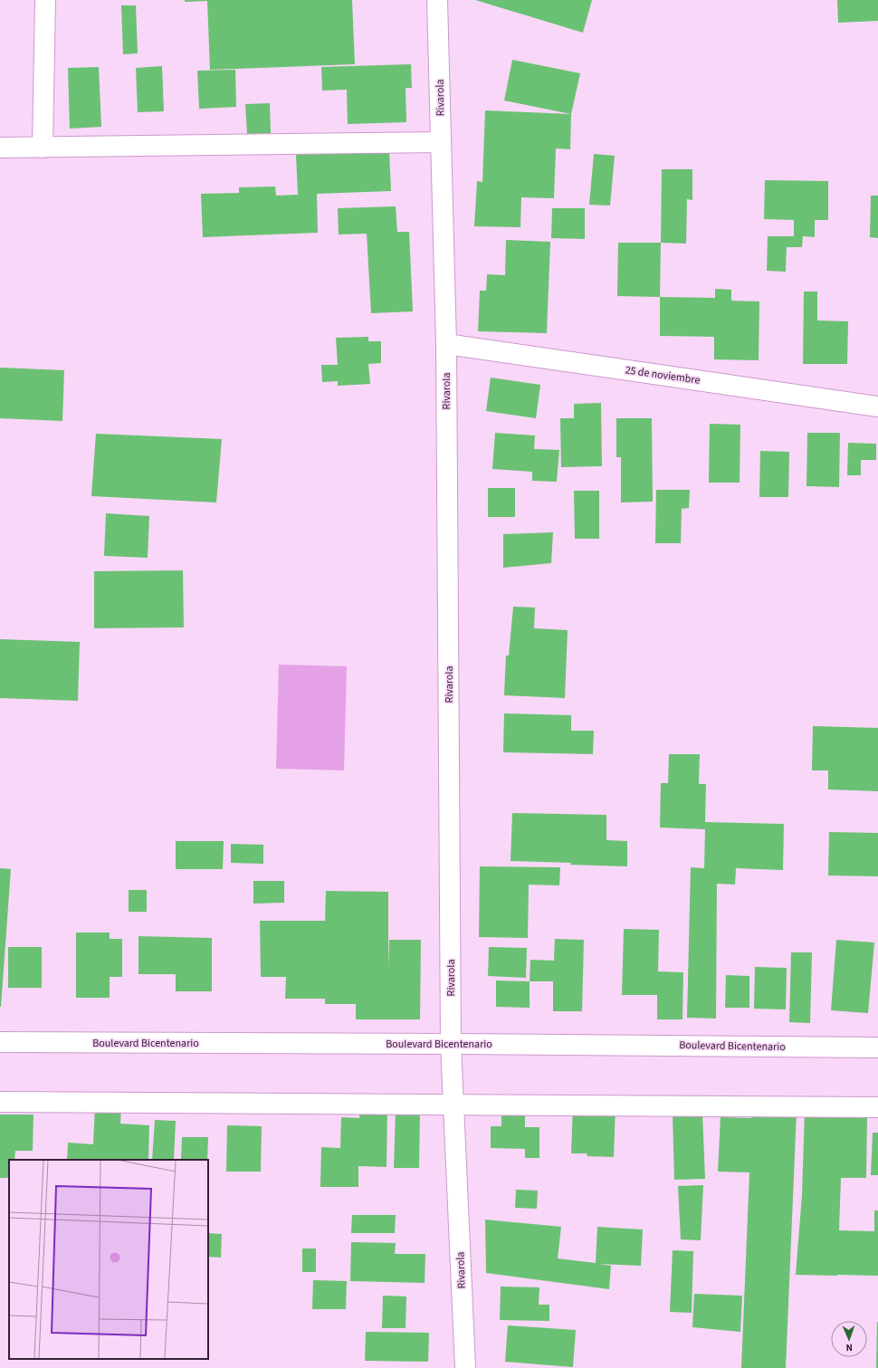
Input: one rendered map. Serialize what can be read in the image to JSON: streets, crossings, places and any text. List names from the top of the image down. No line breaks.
{"streets":{"street":["Rivarola","25 de noviembre","Boulevard Bicentenario"]},"crossings":[["Rivarola","25 de noviembre"],["Rivarola","Boulevard Bicentenario"]],"north":"bottom"}
